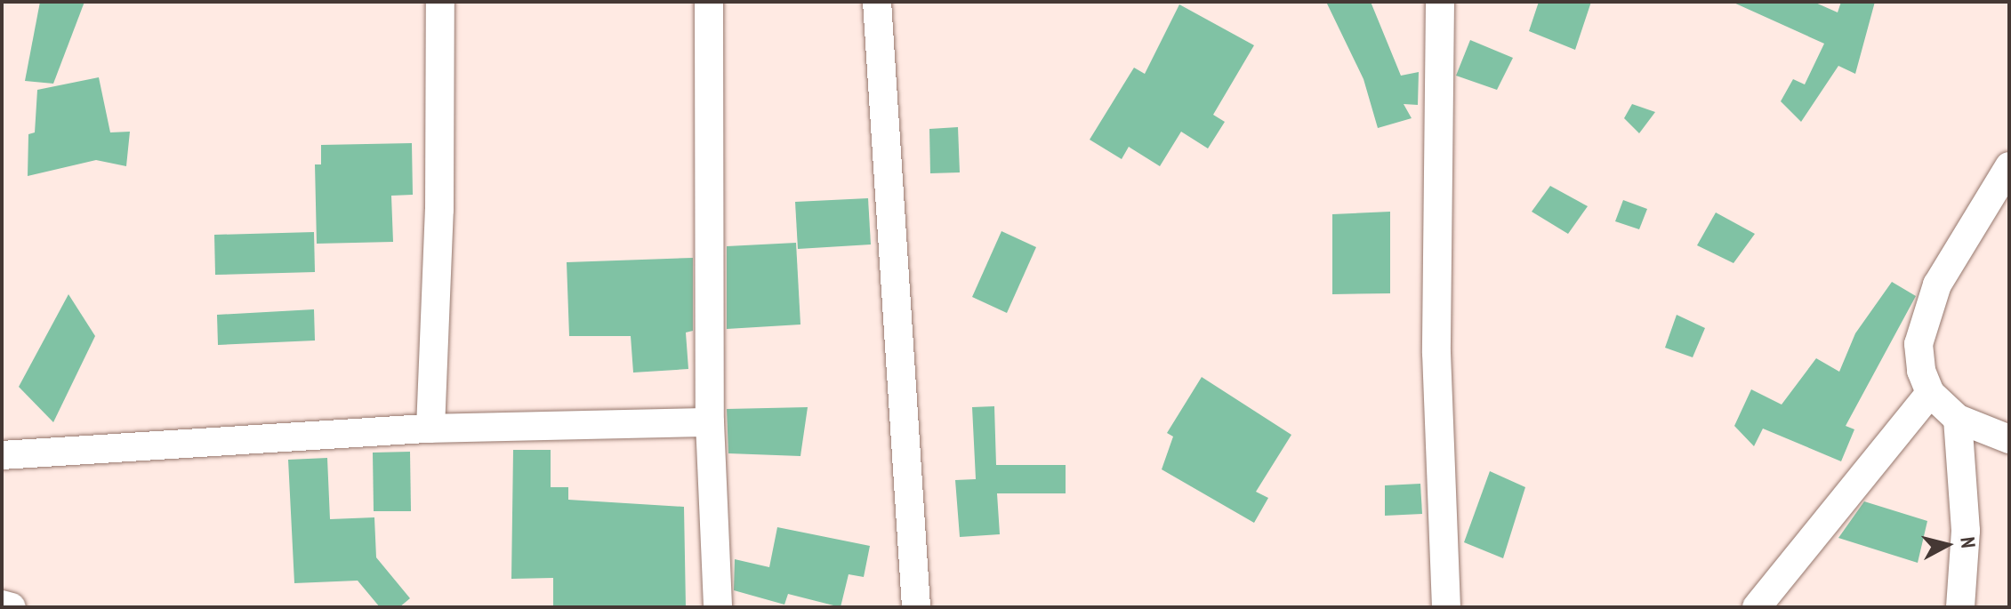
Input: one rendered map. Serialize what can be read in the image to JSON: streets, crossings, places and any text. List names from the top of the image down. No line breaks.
{"north":"right"}
